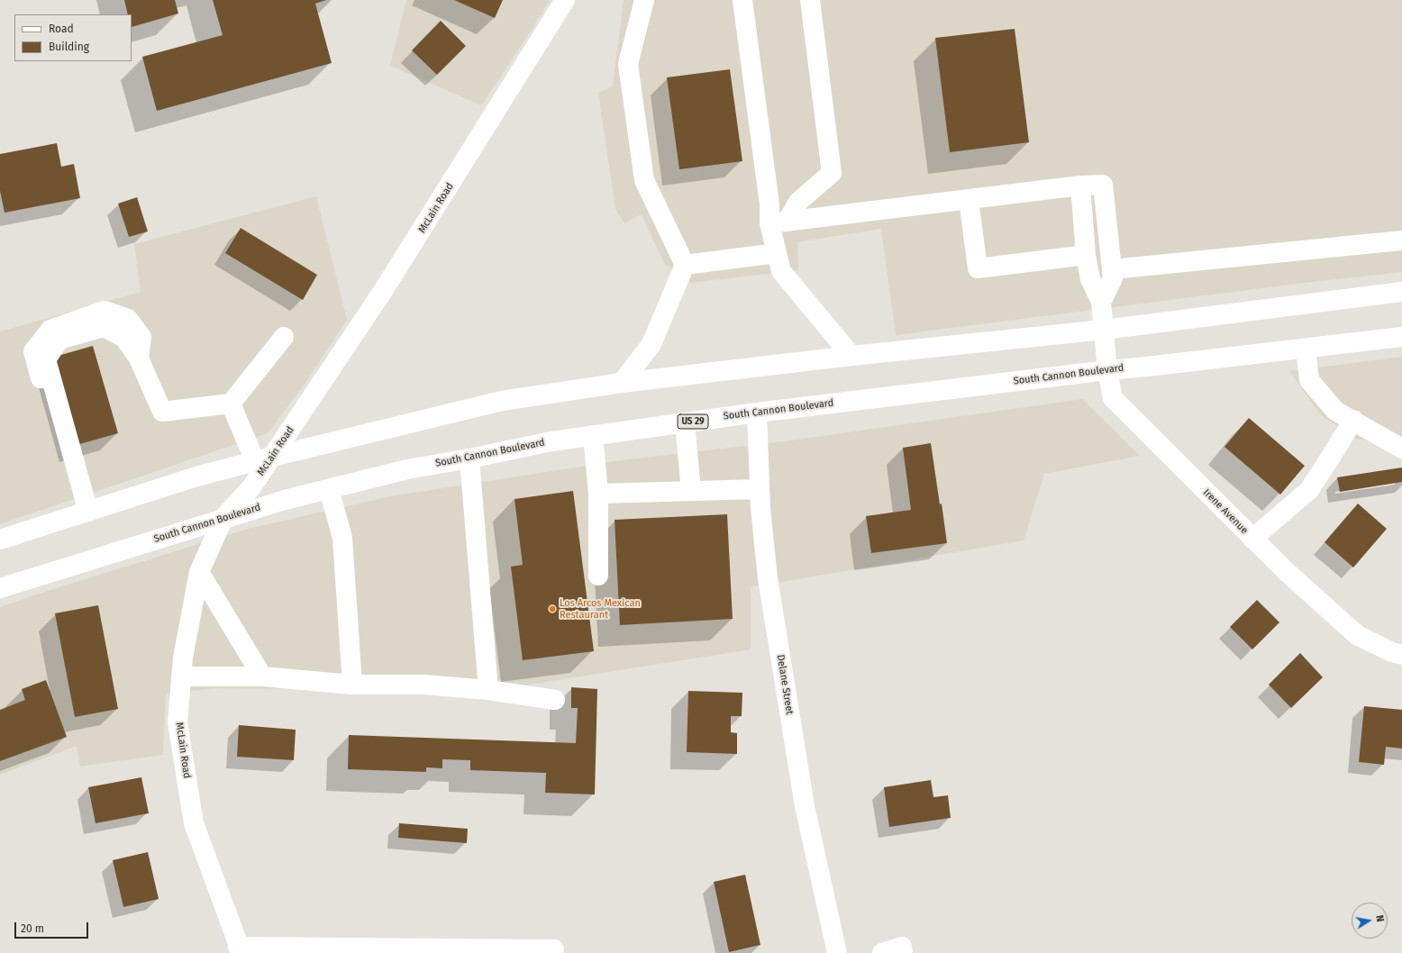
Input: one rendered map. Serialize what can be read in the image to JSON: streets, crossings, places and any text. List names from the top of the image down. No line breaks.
{"streets":{"main road":["McLain Road","South Cannon Boulevard","US 29","Irene Avenue","Delane Street"]},"crossings":[["McLain Road","South Cannon Boulevard"],["South Cannon Boulevard","Irene Avenue"],["South Cannon Boulevard","Delane Street"]],"places":["Los Arcos Mexican Restaurant"],"legend":["Road","Building"],"scale_bar":"20 m","north":"right"}
